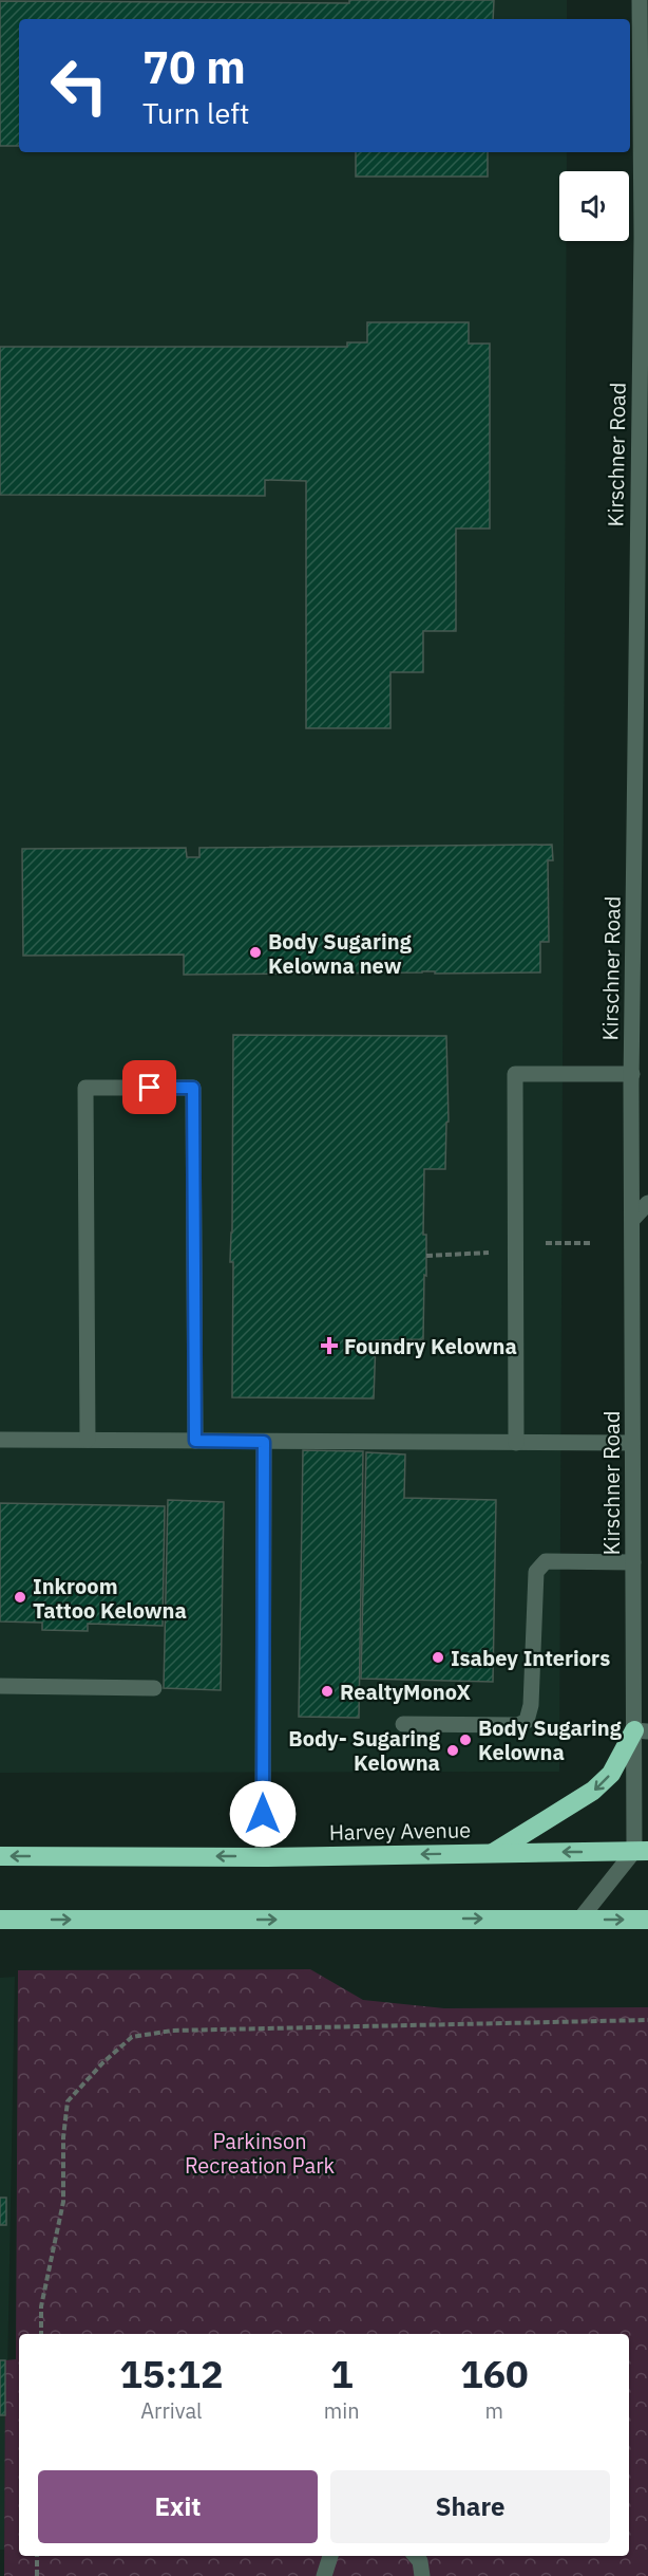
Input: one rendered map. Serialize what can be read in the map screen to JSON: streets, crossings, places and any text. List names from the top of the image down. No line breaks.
{"streets":{"highway":["Harvey Avenue"],"street":["Kirschner Road"]},"crossings":[["Kirschner Road","Harvey Avenue"]],"parks":["Parkinson Recreation Park"],"places":{"other":["Body Sugaring Kelowna new","Inkroom Tattoo Kelowna","Isabey Interiors","RealtyMonoX","Body Sugaring Kelowna","Body- Sugaring Kelowna"],"health":["Foundry Kelowna"]},"page":{"turn":["70 m","Turn left"],"eta":["15:12","Arrival","1","min","160","m"],"buttons":["Exit","Share"]}}
